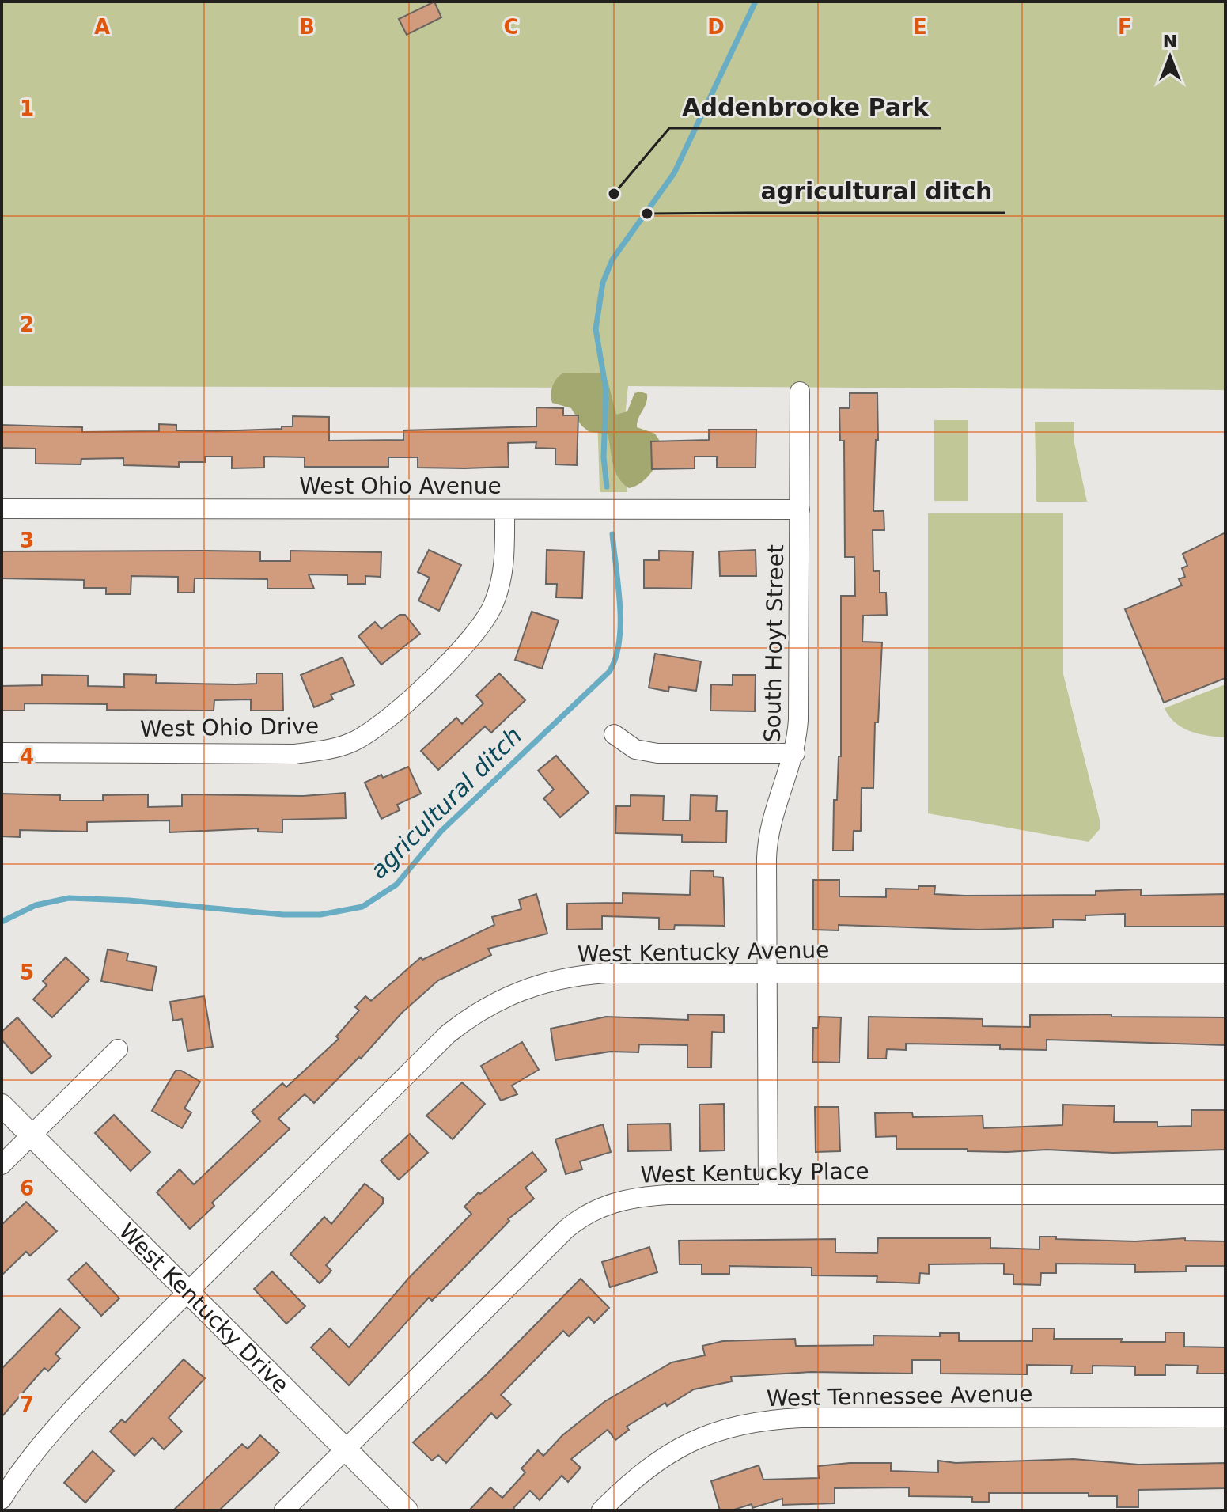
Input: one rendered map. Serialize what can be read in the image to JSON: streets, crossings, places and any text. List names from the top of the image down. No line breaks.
{"streets":{"street":["West Ohio Avenue","South Hoyt Street","West Ohio Drive","West Kentucky Avenue","West Kentucky Place","West Kentucky Drive","West Tennessee Avenue"]},"crossings":[["West Ohio Avenue","South Hoyt Street"],["West Ohio Avenue","West Ohio Drive"],["South Hoyt Street","West Kentucky Avenue"],["South Hoyt Street","West Kentucky Place"],["West Kentucky Avenue","West Kentucky Drive"],["West Kentucky Place","West Kentucky Drive"]],"water":["agricultural ditch"],"places":["Addenbrooke Park","agricultural ditch"],"north":"top","grid":{"columns":["A","B","C","D","E","F"],"rows":["1","2","3","4","5","6","7"]}}
